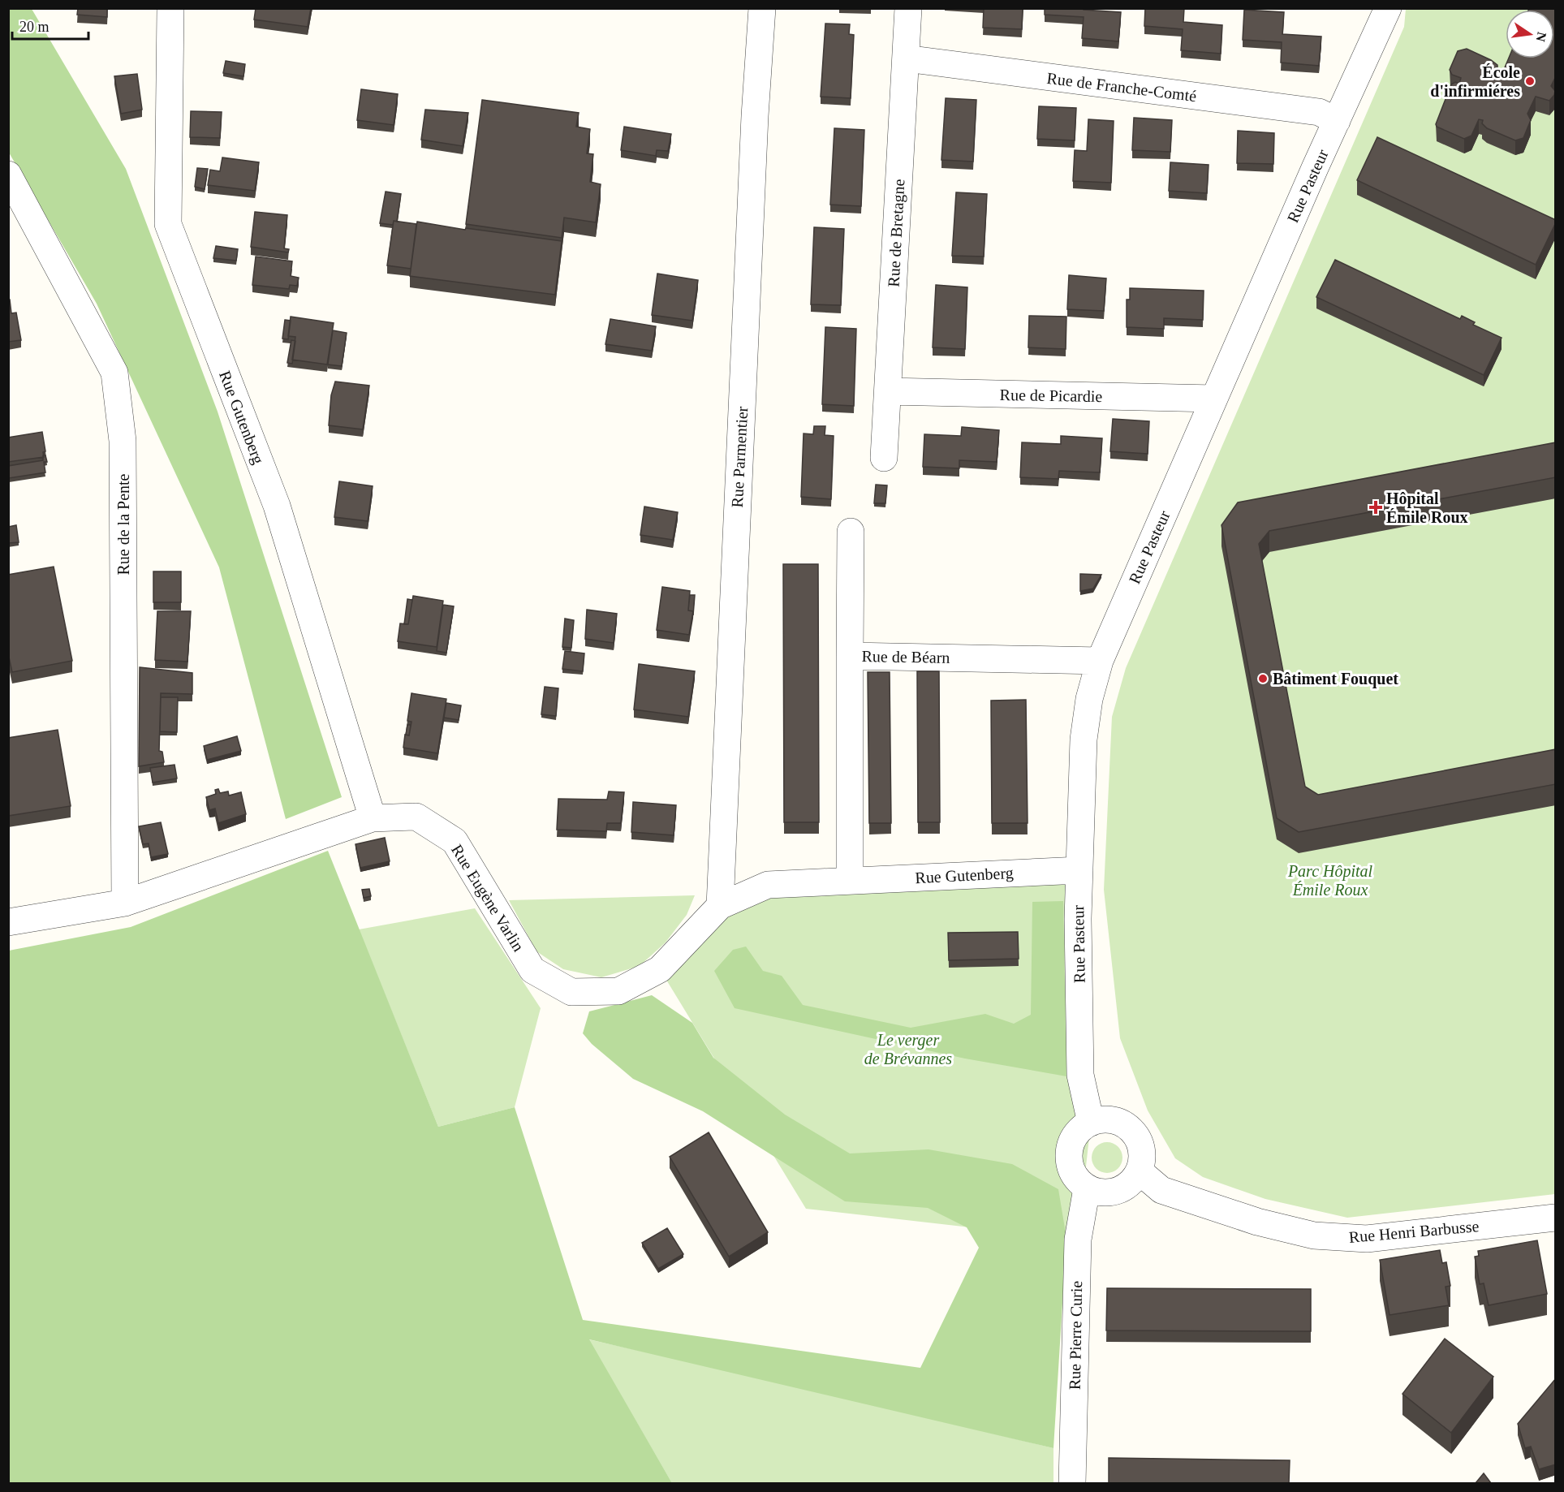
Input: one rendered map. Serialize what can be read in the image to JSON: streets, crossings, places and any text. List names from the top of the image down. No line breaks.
{"streets":{"street":["Rue de Franche-Comté","Rue Pasteur","Rue de Bretagne","Rue de Picardie","Rue Gutenberg","Rue Parmentier","Rue de la Pente","Rue de Béarn","Rue Eugène Varlin","Rue Henri Barbusse","Rue Pierre Curie"]},"crossings":[["Rue de Franche-Comté","Rue Pasteur"],["Rue de Franche-Comté","Rue de Bretagne"],["Rue Pasteur","Rue de Picardie"],["Rue Pasteur","Rue Gutenberg"],["Rue Pasteur","Rue de Béarn"],["Rue Pasteur","Rue Henri Barbusse"],["Rue Pasteur","Rue Pierre Curie"],["Rue de Bretagne","Rue de Picardie"],["Rue Gutenberg","Rue de Béarn"],["Rue Gutenberg","Rue Eugène Varlin"],["Rue Parmentier","Rue Eugène Varlin"],["Rue de la Pente","Rue Eugène Varlin"],["Rue de Béarn","Rue Eugène Varlin"],["Rue Henri Barbusse","Rue Pierre Curie"]],"parks":["Parc Hôpital Émile Roux","Le verger de Brévannes"],"places":{"other":["École d'infirmiéres","Bâtiment Fouquet"],"health":["Hôpital Émile Roux"]},"scale_bar":"20 m","north":"right"}
